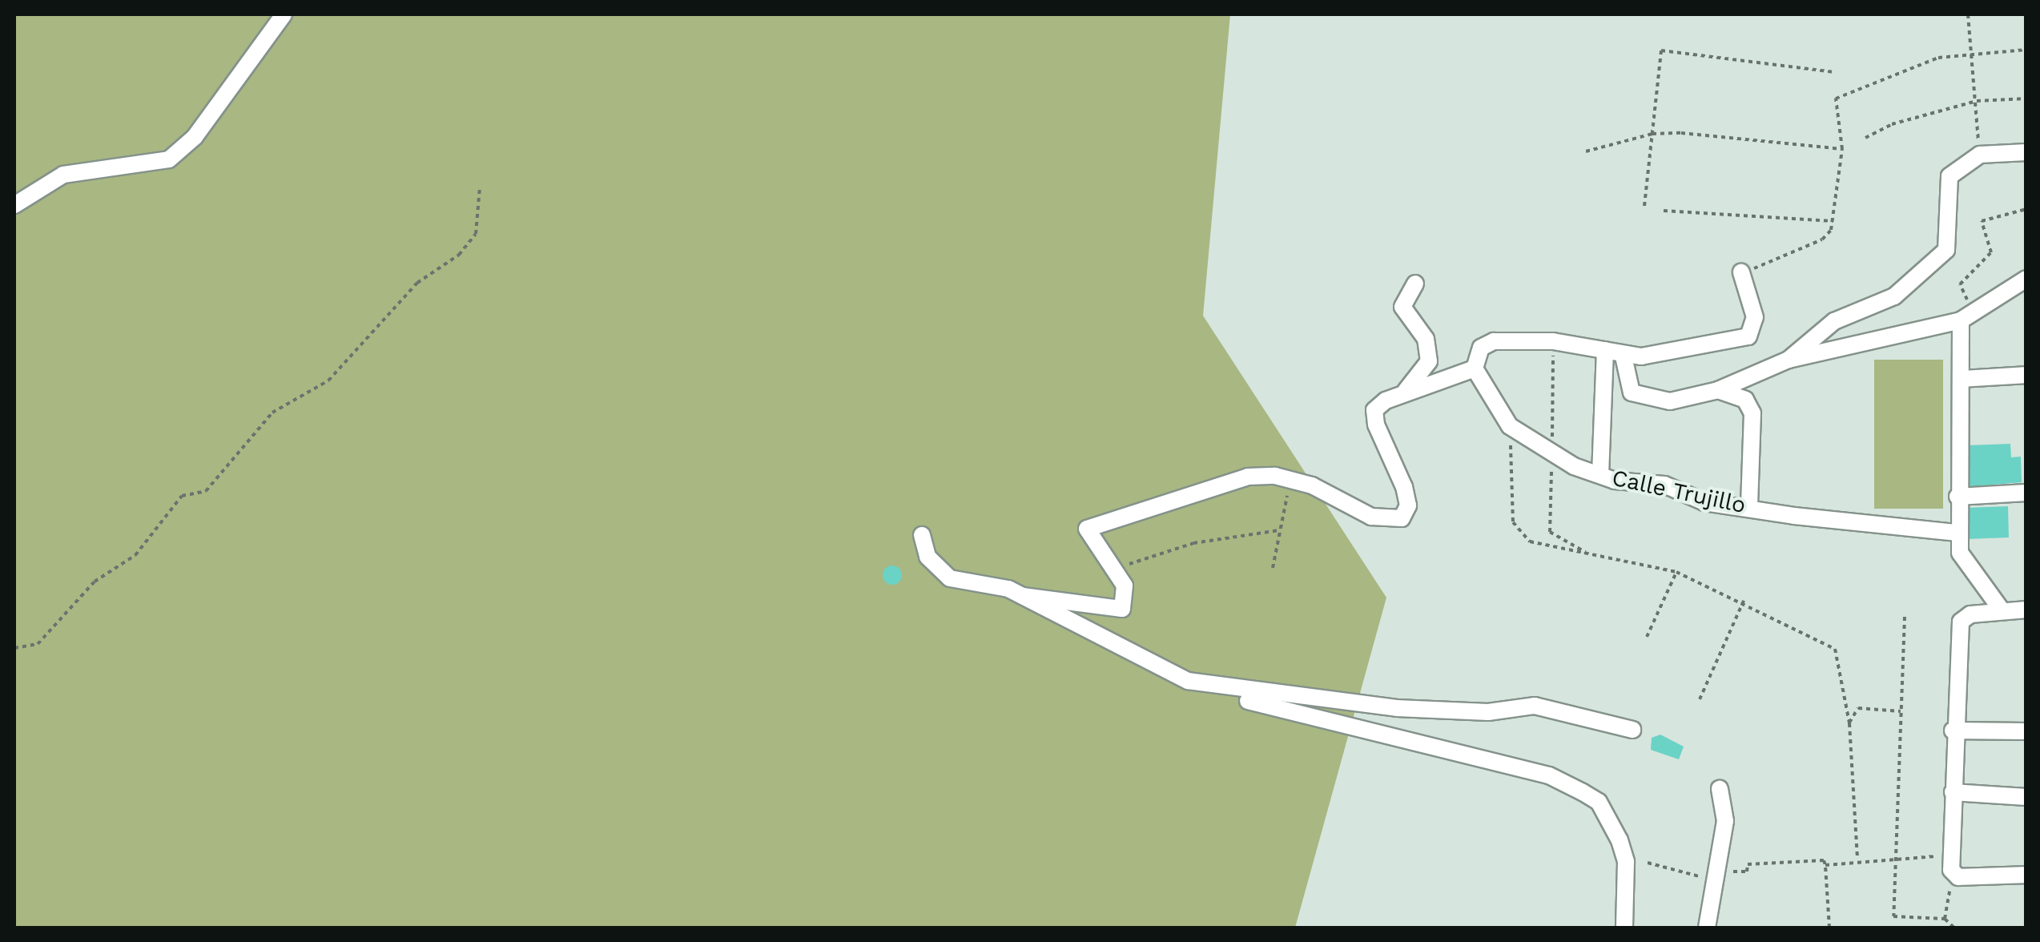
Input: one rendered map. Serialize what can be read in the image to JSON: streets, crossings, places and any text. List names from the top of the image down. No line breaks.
{"streets":{"street":["Calle Trujillo"]}}
